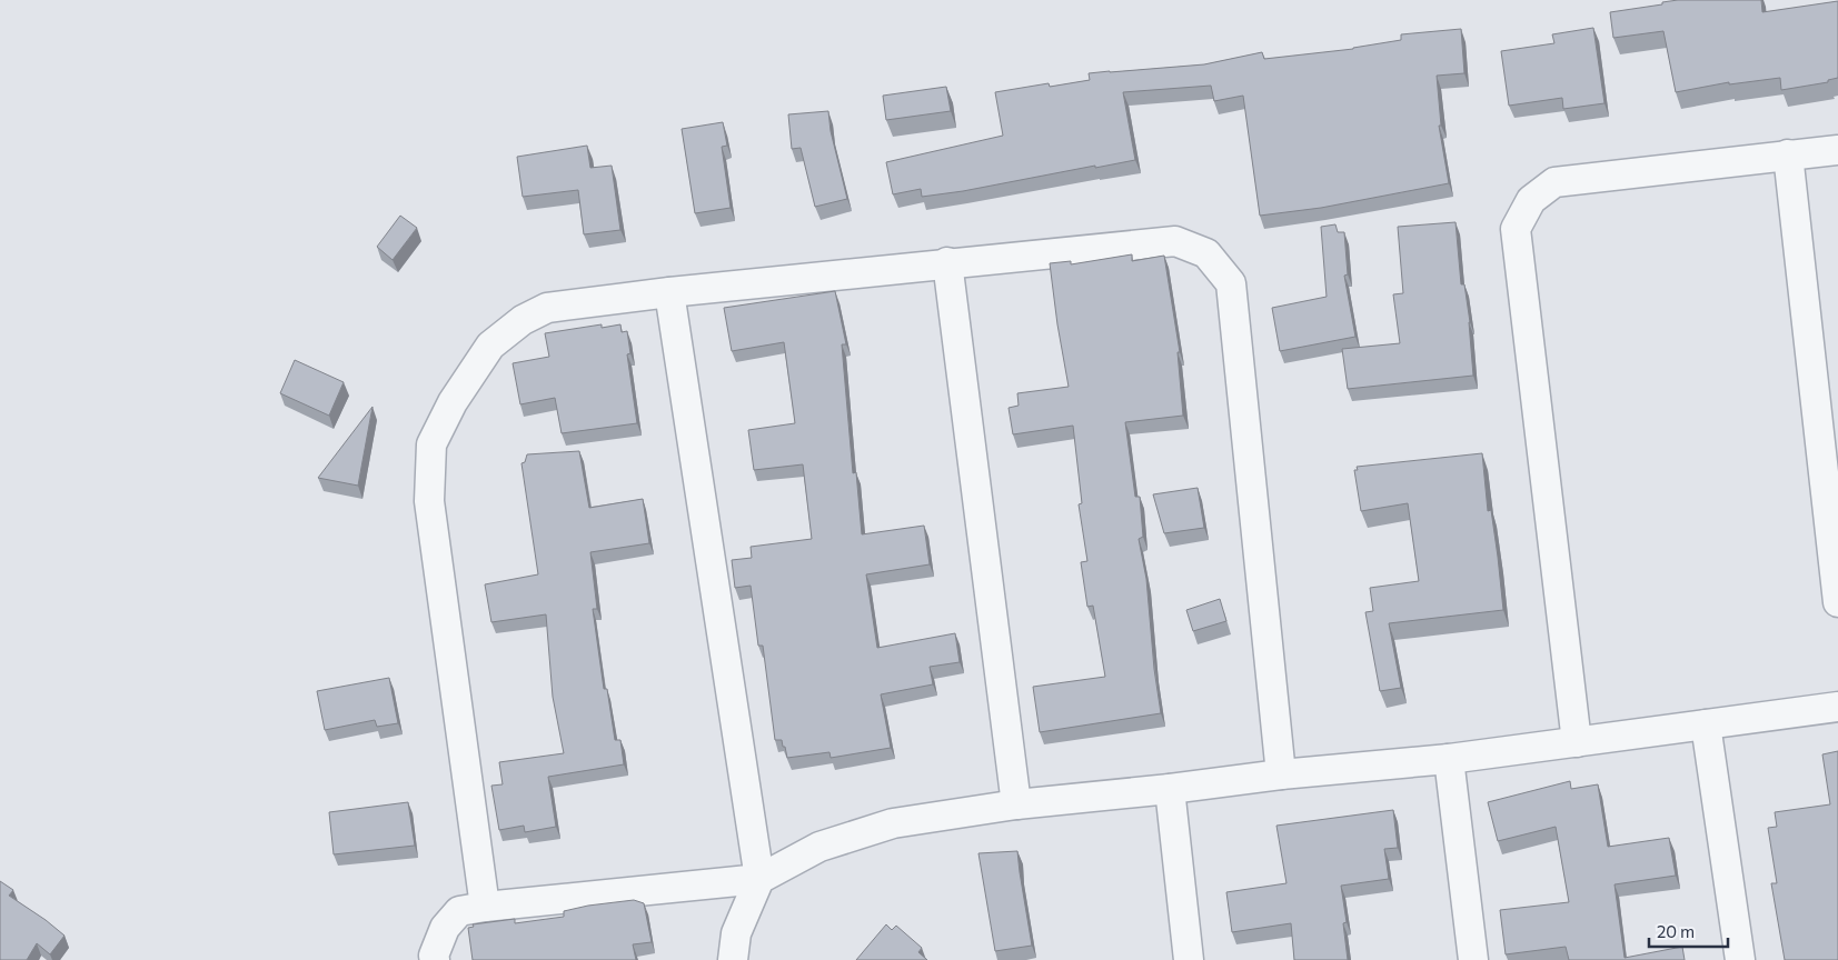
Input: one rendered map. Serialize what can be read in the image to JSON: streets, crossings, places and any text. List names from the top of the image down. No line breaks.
{"scale_bar":"20 m"}
